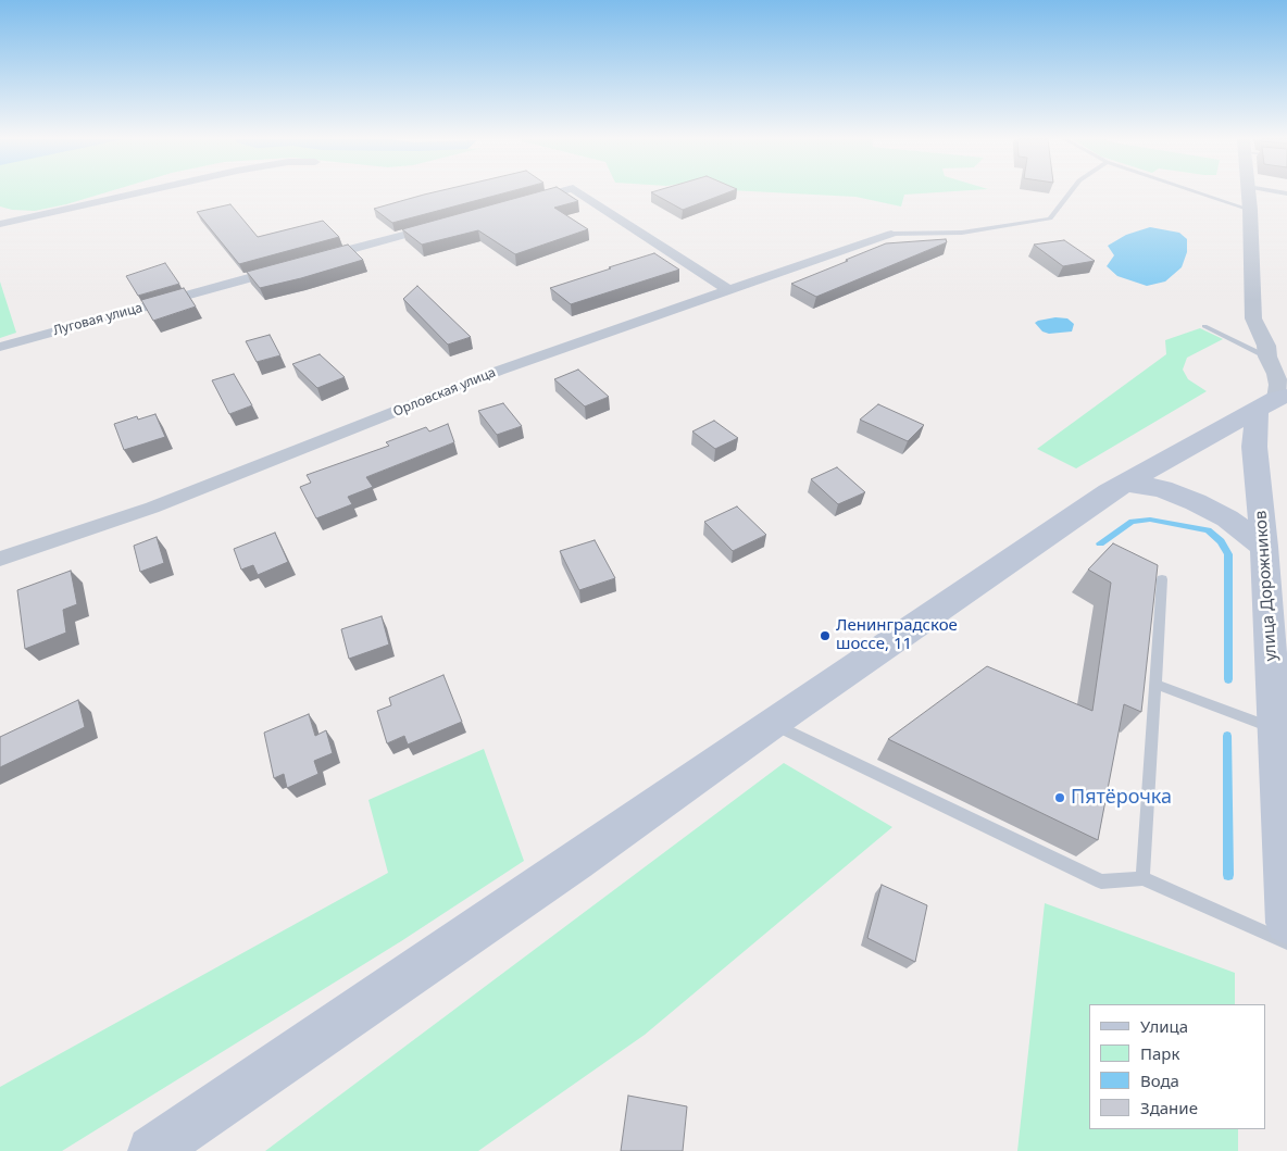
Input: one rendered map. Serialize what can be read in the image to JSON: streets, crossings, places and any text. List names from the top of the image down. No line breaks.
{"streets":{"main road":["улица Дорожников"],"street":["Луговая улица","Орловская улица"]},"places":["Ленинградское шоссе, 11","Пятёрочка"],"legend":["Улица","Парк","Вода","Здание"]}
